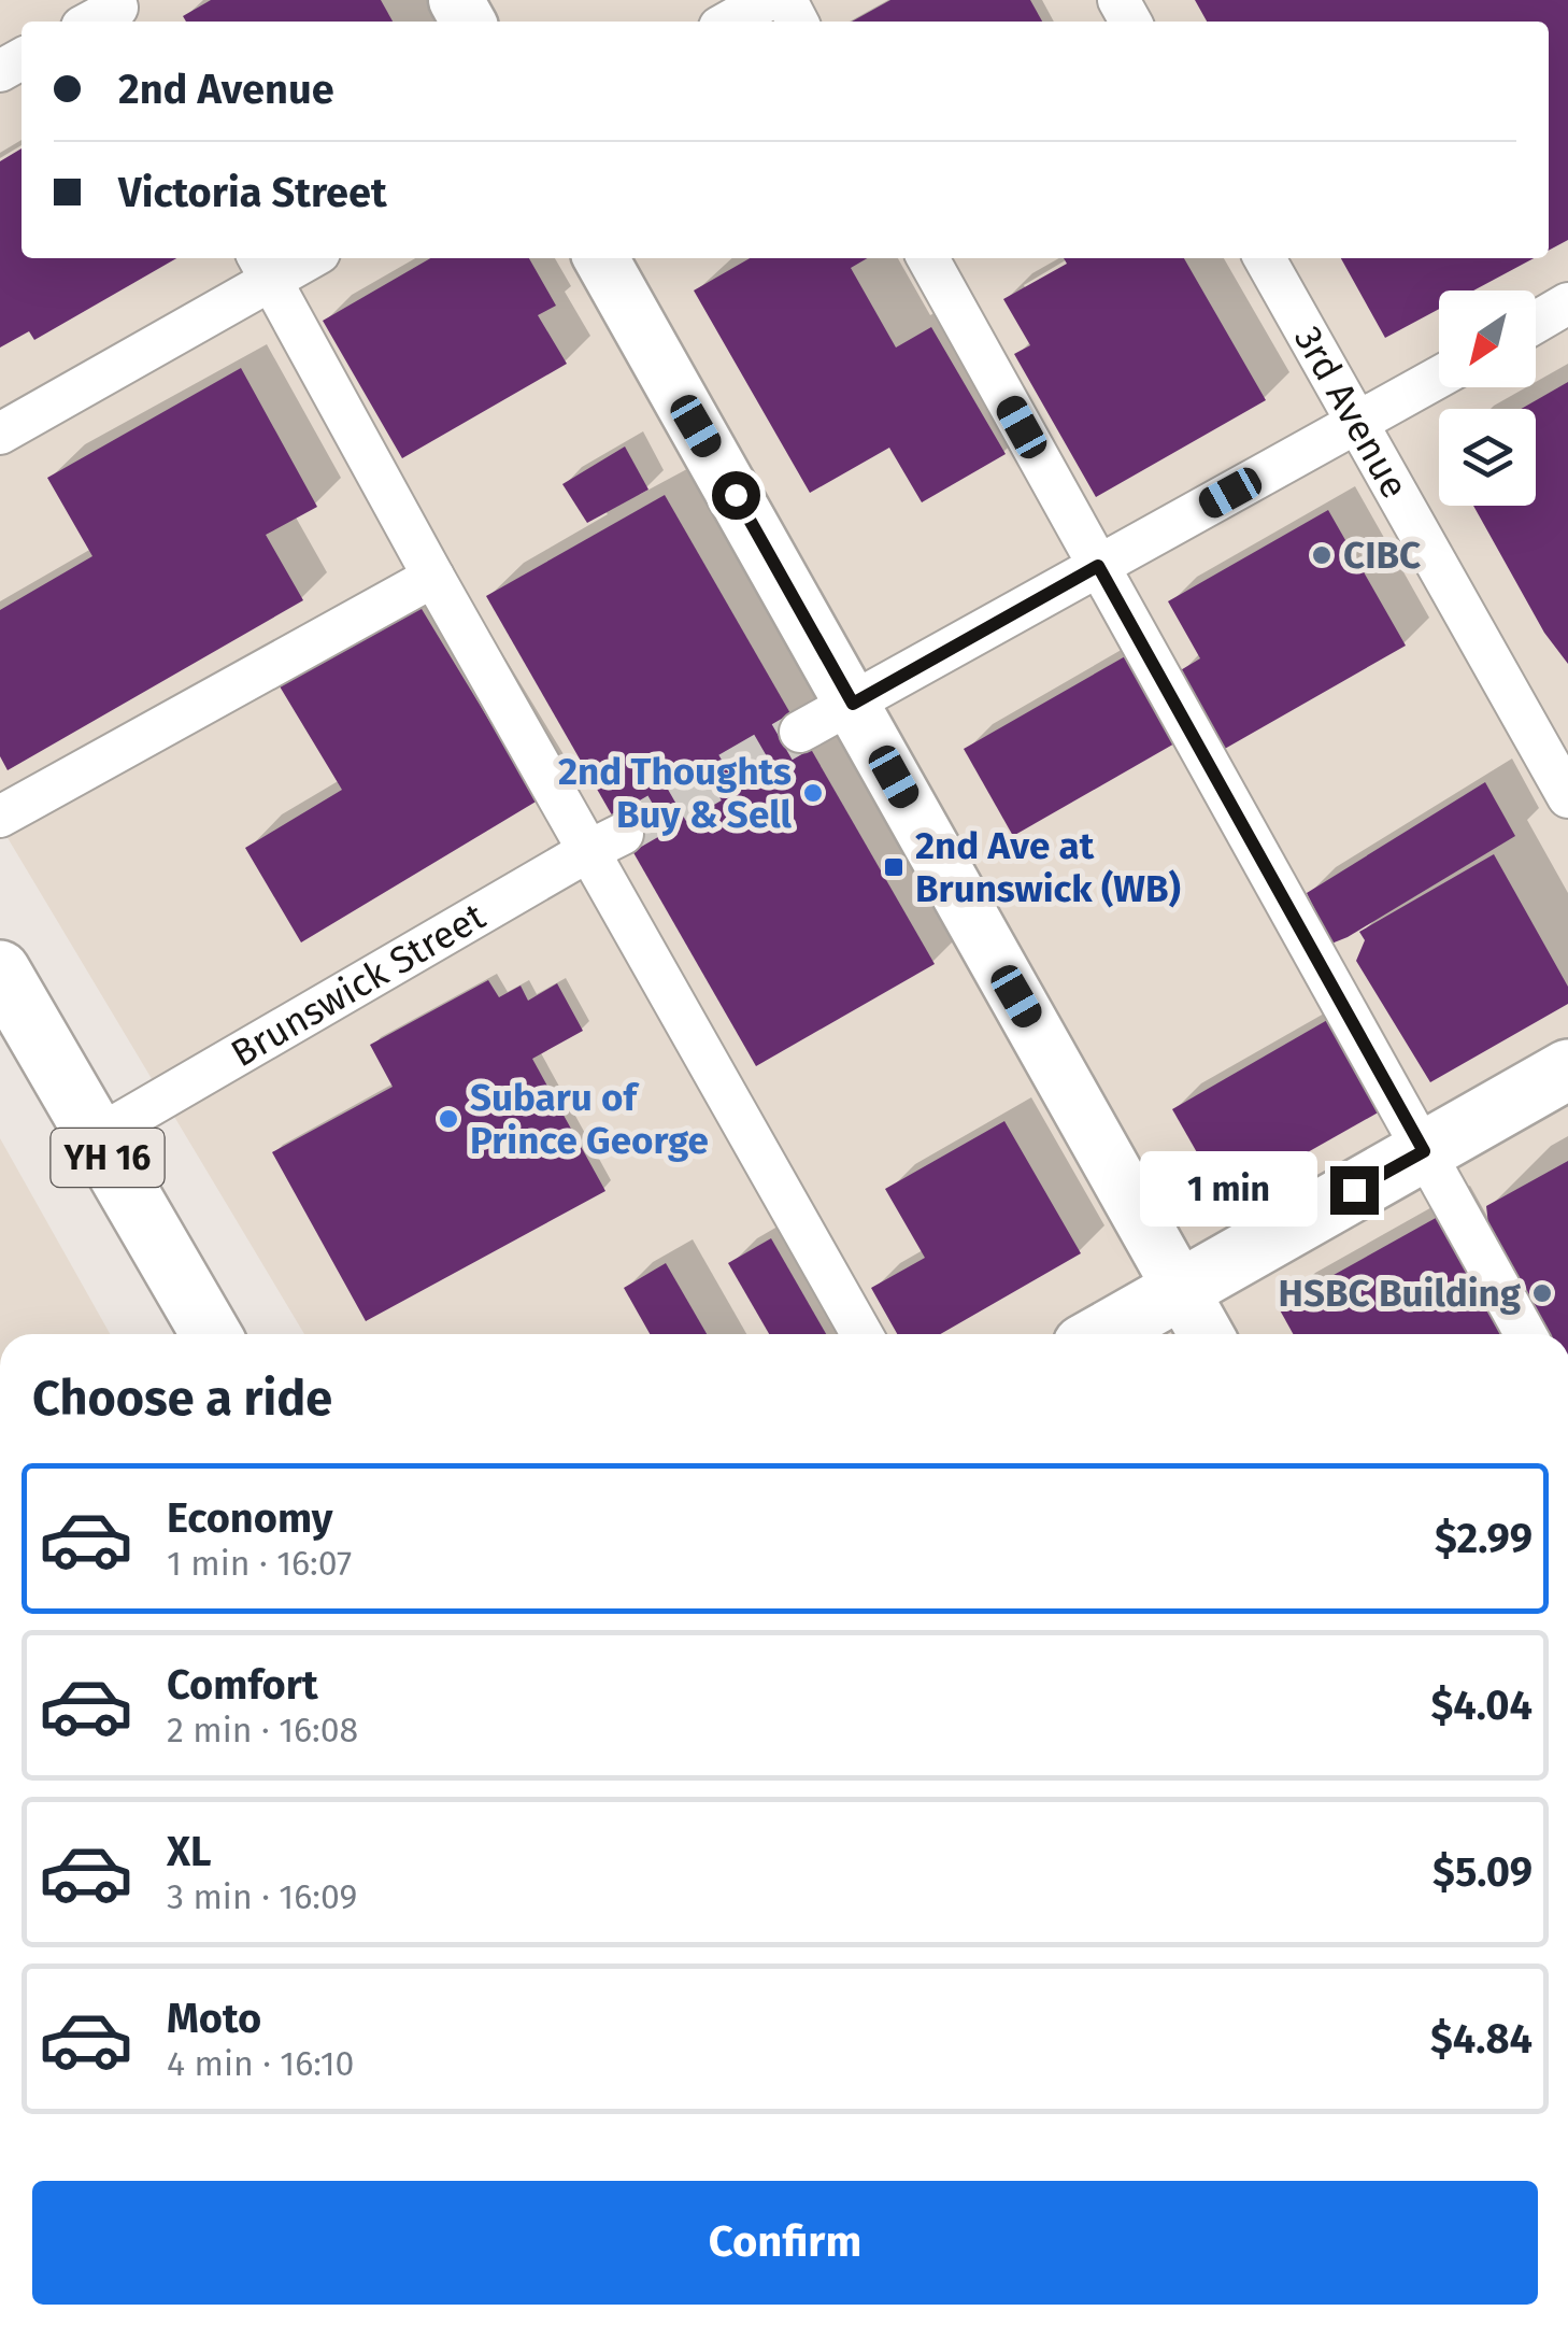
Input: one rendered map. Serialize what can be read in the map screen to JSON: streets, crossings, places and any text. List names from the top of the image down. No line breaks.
{"streets":{"highway":["YH 16"],"street":["3rd Avenue","Brunswick Street"]},"crossings":[["Brunswick Street","YH 16"]],"places":{"other":["CIBC","2nd Thoughts Buy & Sell","Subaru of Prince George","HSBC Building"],"transit":["2nd Ave at Brunswick (WB)"]},"north":"bottom left","page":{"banner":["2nd Avenue","Victoria Street"],"bubble":"1 min","heading":"Choose a ride","list":[{"name":"Economy","note":"1 min · 16:07","value":"$2.99"},{"name":"Comfort","note":"2 min · 16:08","value":"$4.04"},{"name":"XL","note":"3 min · 16:09","value":"$5.09"},{"name":"Moto","note":"4 min · 16:10","value":"$4.84"}],"buttons":"Confirm"}}
